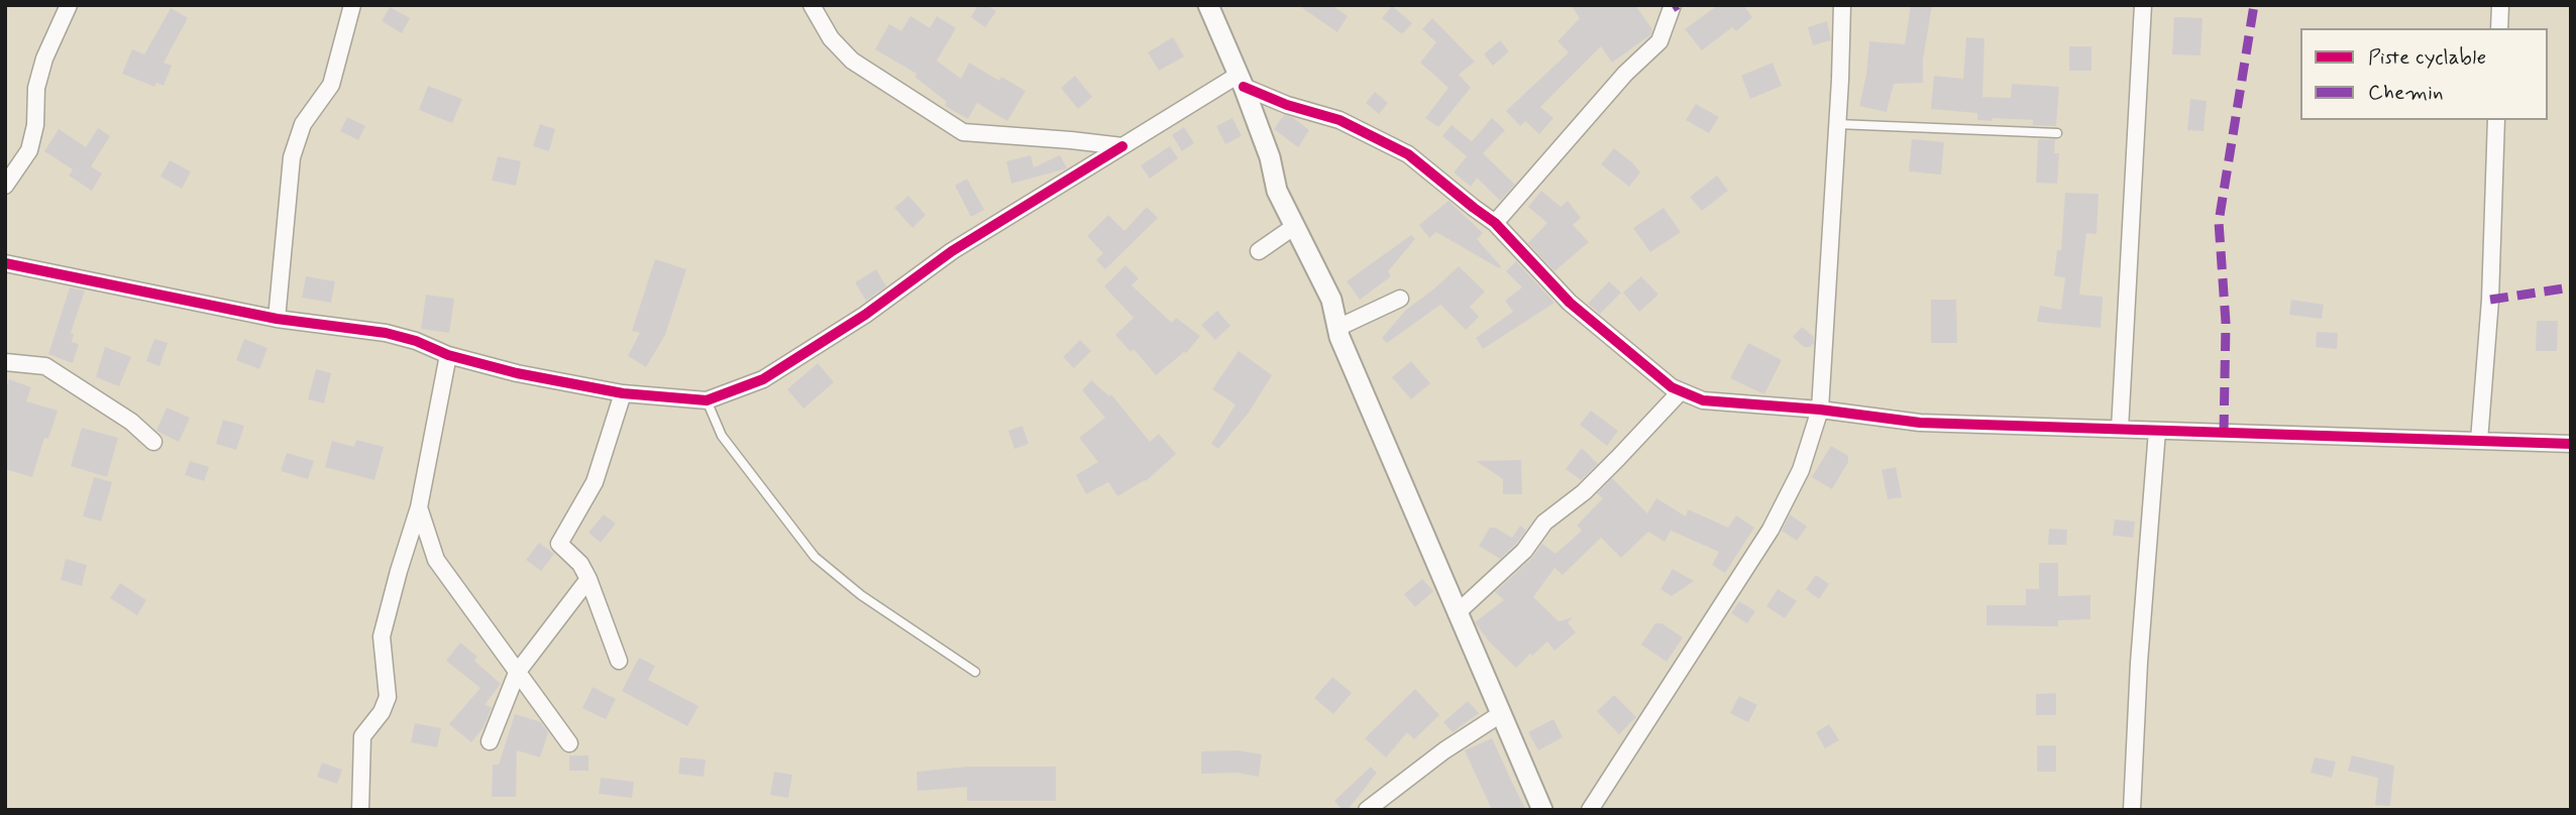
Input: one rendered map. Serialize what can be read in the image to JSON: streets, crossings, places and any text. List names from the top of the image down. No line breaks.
{"legend":["Piste cyclable","Chemin"]}
